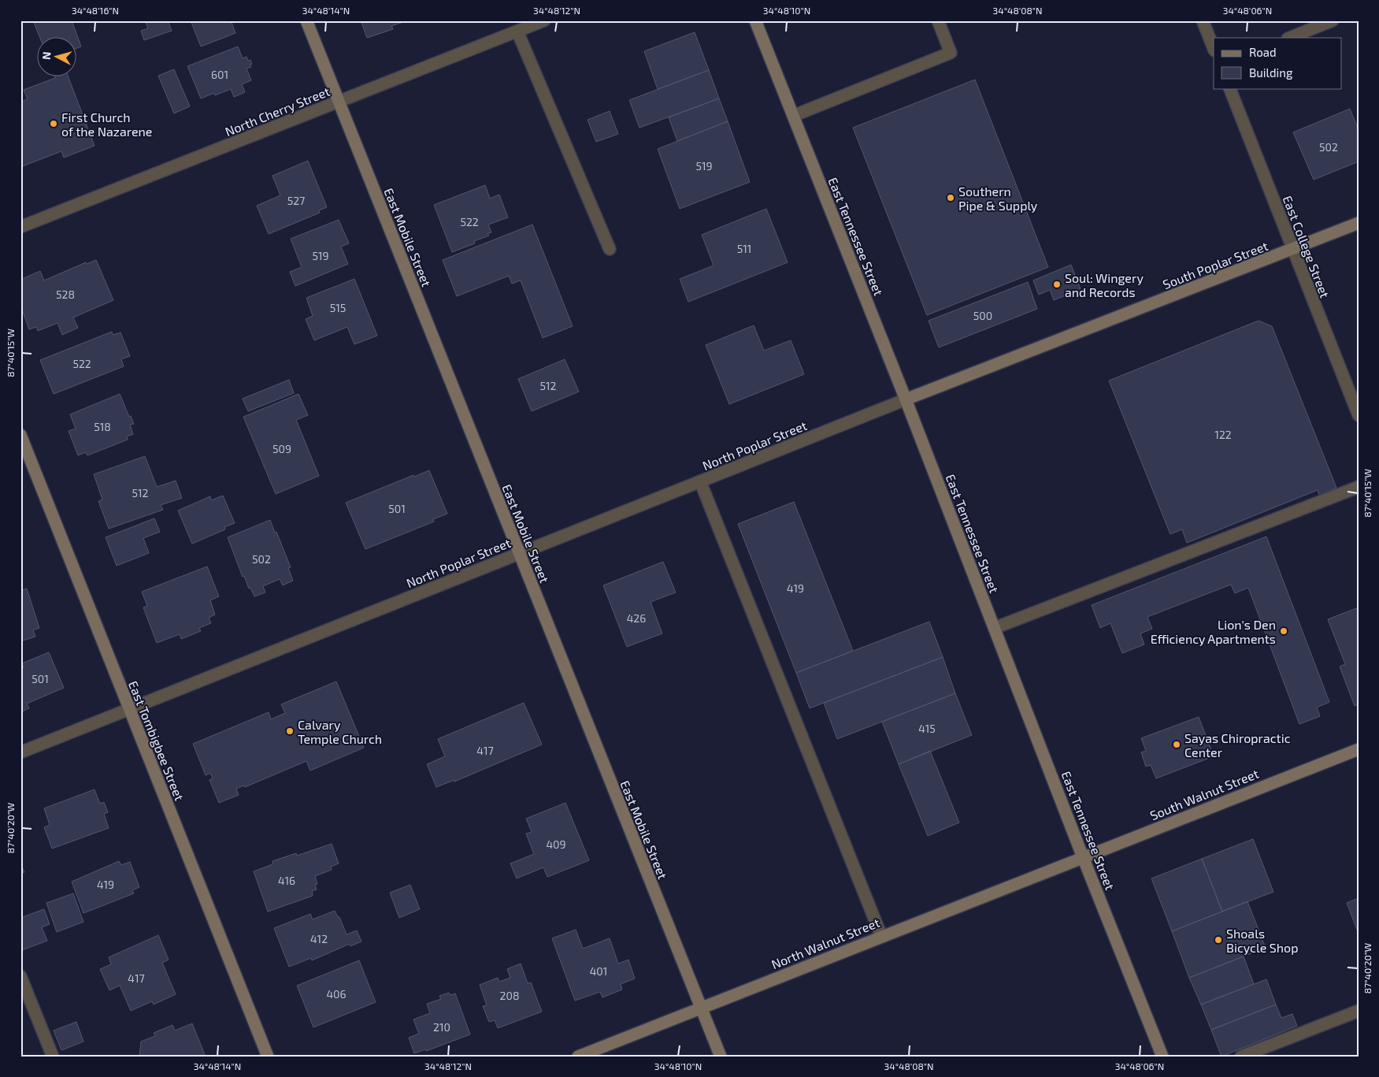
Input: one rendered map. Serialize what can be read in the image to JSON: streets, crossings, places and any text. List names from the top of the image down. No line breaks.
{"streets":{"street":["North Cherry Street","East Tennessee Street","East Mobile Street","East College Street","South Poplar Street","North Poplar Street","East Tombigbee Street","South Walnut Street","North Walnut Street"]},"crossings":[["North Cherry Street","East Mobile Street"],["East Tennessee Street","South Poplar Street"],["East Tennessee Street","North Poplar Street"],["East Tennessee Street","South Walnut Street"],["East Tennessee Street","North Walnut Street"],["East Mobile Street","North Poplar Street"],["East Mobile Street","North Walnut Street"],["East College Street","South Poplar Street"],["South Poplar Street","North Poplar Street"],["North Poplar Street","East Tombigbee Street"],["South Walnut Street","North Walnut Street"]],"places":["First Church of the Nazarene","Southern Pipe & Supply","Soul: Wingery and Records","Lion's Den Efficiency Apartments","Calvary Temple Church","Sayas Chiropractic Center","Shoals Bicycle Shop"],"house_numbers":["601","502","519","527","522","511","519","528","515","500","522","512","518","122","509","512","501","502","419","426","501","415","417","409","416","419","412","401","417","406","208","210"],"legend":["Road","Building"],"north":"left","coordinates":["34°48'16\"N","34°48'14\"N","34°48'12\"N","34°48'10\"N","34°48'08\"N","34°48'06\"N","87°40'15\"W","87°40'20\"W"]}
